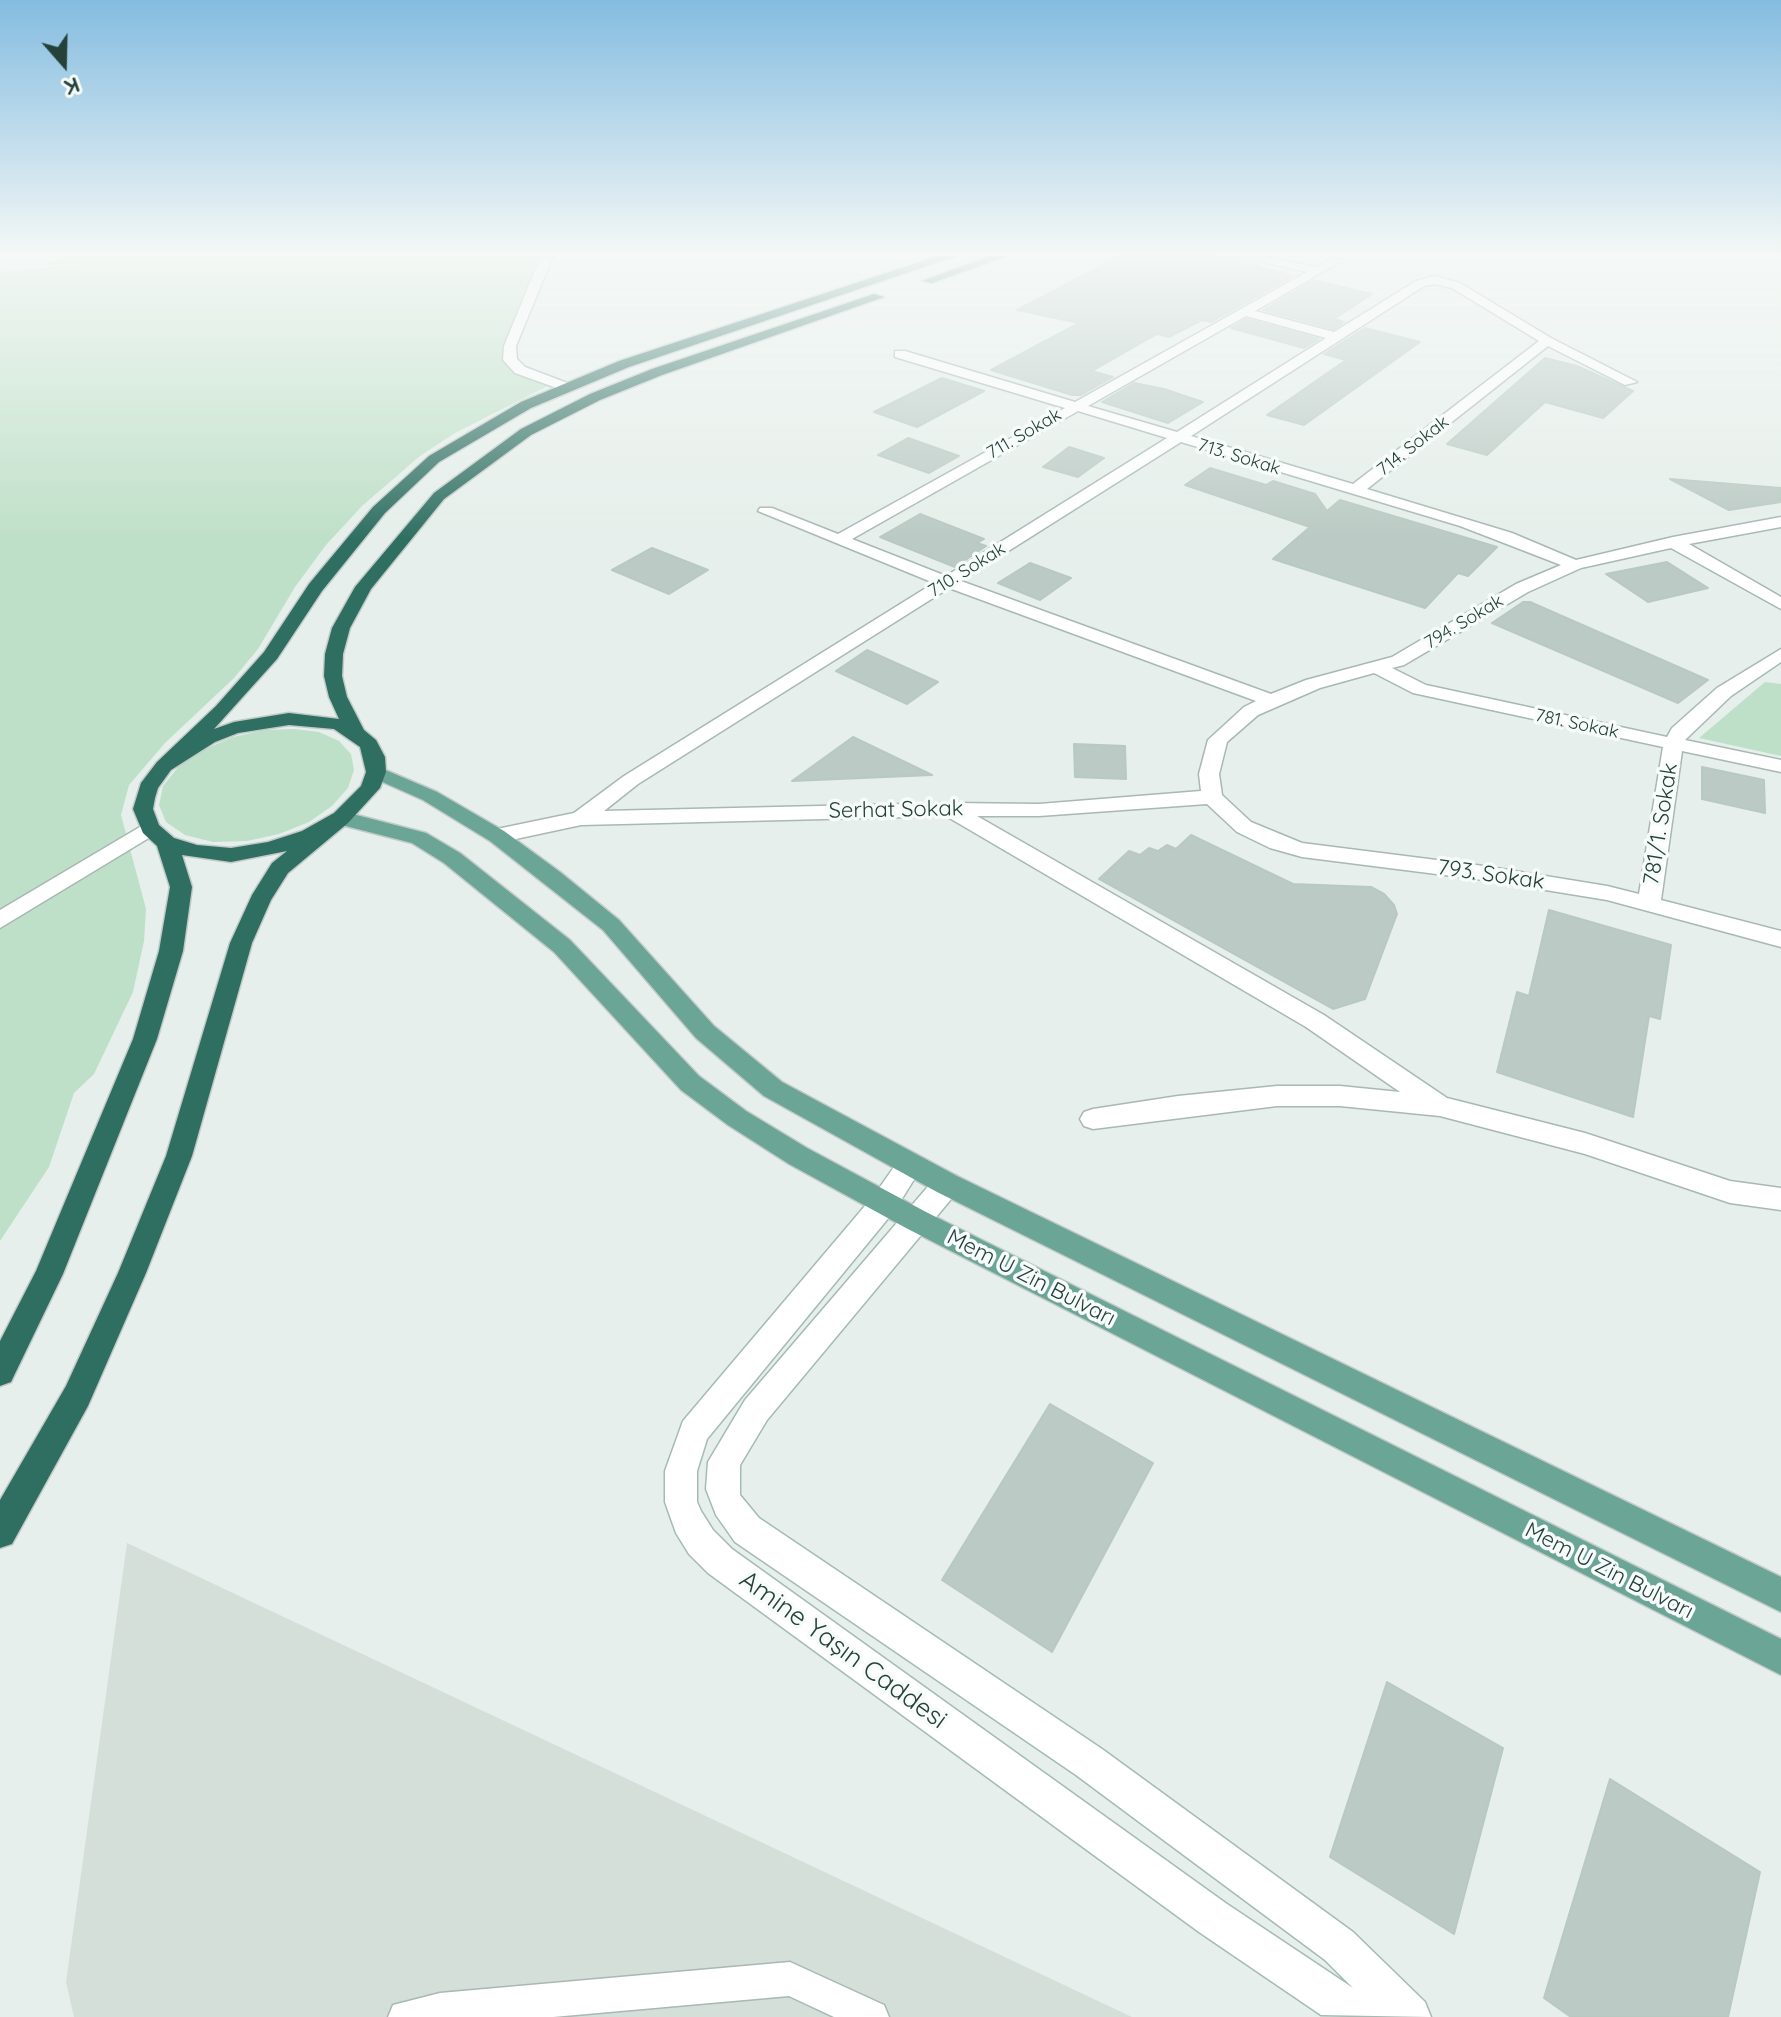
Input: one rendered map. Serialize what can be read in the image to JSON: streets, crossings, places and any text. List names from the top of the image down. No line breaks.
{"streets":{"main road":["Mem U Zin Bulvarı"],"street":["711. Sokak","714. Sokak","713. Sokak","710. Sokak","794. Sokak","781. Sokak","Serhat Sokak","781/1. Sokak","793. Sokak","Amine Yaşın Caddesi"]},"crossings":[["711. Sokak","713. Sokak"],["714. Sokak","713. Sokak"],["713. Sokak","710. Sokak"],["713. Sokak","794. Sokak"],["710. Sokak","Serhat Sokak"],["794. Sokak","781. Sokak"],["794. Sokak","Serhat Sokak"],["794. Sokak","793. Sokak"],["781. Sokak","781/1. Sokak"],["Serhat Sokak","793. Sokak"],["781/1. Sokak","793. Sokak"],["Mem U Zin Bulvarı","Amine Yaşın Caddesi"]],"north":"bottom"}
